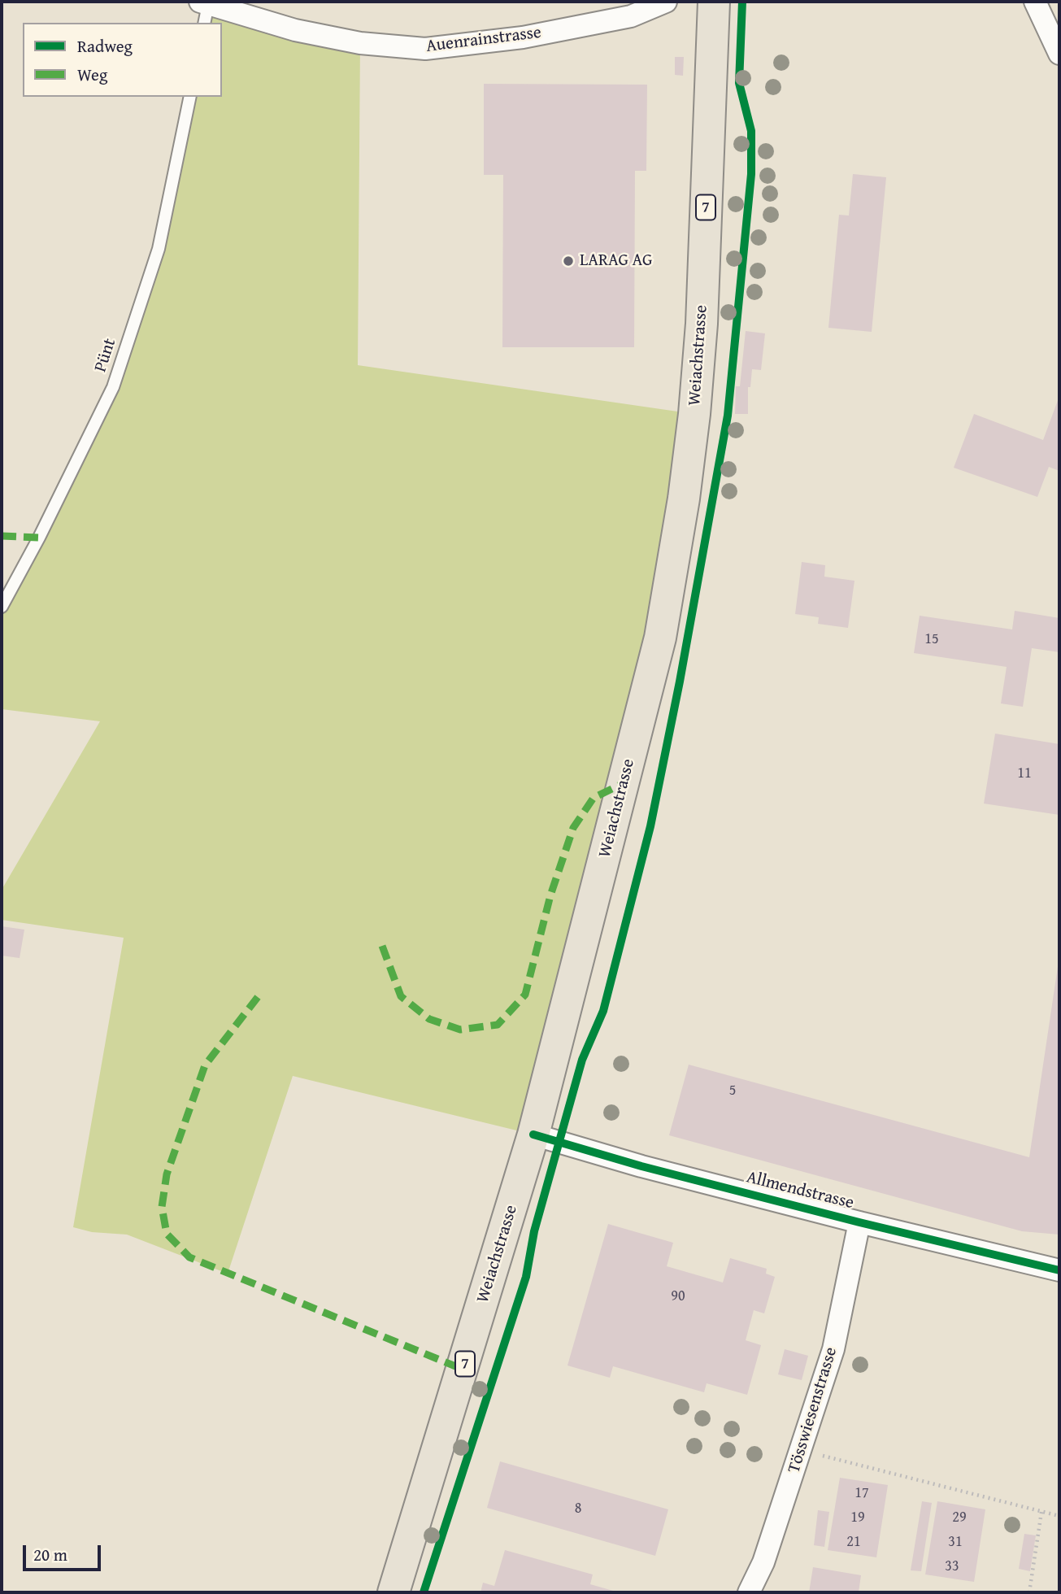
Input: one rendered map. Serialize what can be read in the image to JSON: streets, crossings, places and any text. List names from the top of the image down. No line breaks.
{"streets":{"main road":["7","Weiachstrasse"],"street":["Auenrainstrasse","Allmendstrasse","Tösswiesenstrasse"],"lane":["Pünt"]},"crossings":[["Weiachstrasse","Allmendstrasse"],["Allmendstrasse","Tösswiesenstrasse"]],"places":["LARAG AG"],"house_numbers":["15","11","5","90","17","8","19","29","21","31","33"],"legend":["Radweg","Weg"],"scale_bar":"20 m"}
